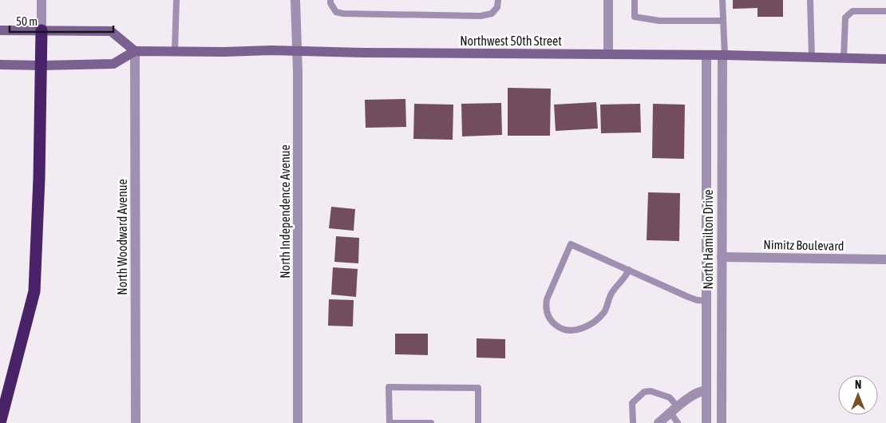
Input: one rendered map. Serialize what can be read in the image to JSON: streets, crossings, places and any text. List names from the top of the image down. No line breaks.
{"streets":{"main road":["Northwest 50th Street"],"street":["North Independence Avenue","North Woodward Avenue","North Hamilton Drive","Nimitz Boulevard"]},"crossings":[["Northwest 50th Street","North Independence Avenue"],["Northwest 50th Street","North Woodward Avenue"],["Northwest 50th Street","North Hamilton Drive"],["North Hamilton Drive","Nimitz Boulevard"]],"scale_bar":"50 m","north":"top"}
